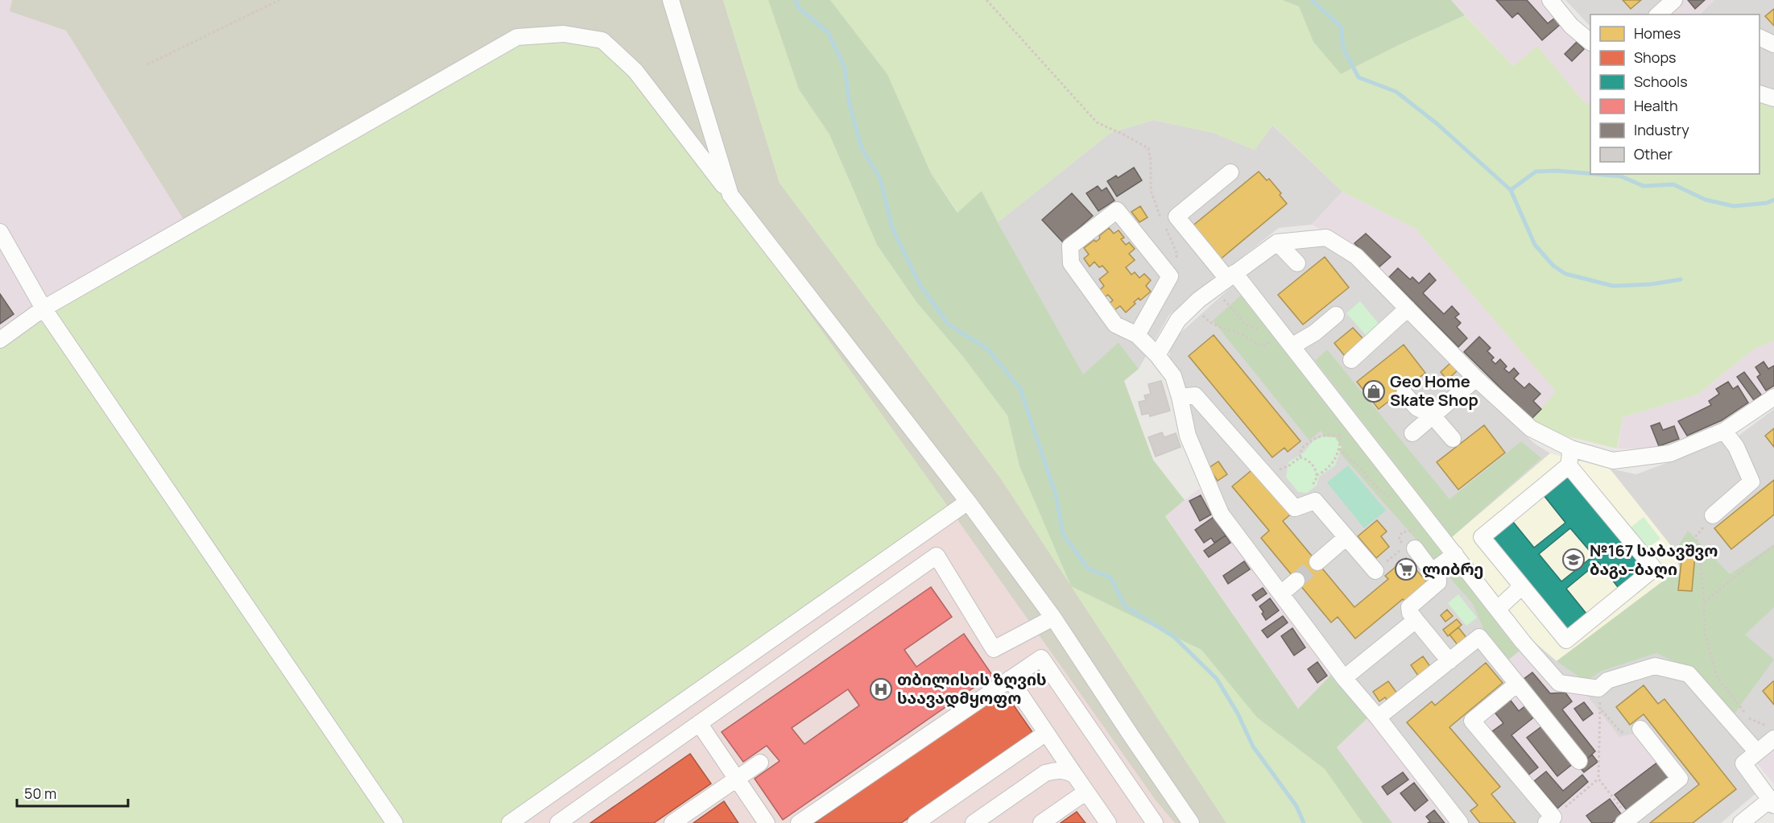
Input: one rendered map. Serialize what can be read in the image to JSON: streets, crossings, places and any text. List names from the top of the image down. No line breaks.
{"places":{"shop":["Geo Home Skate Shop"],"school or university":["№167 საბავშვო ბაგა-ბაღი"],"supermarket":["ლიბრე"],"hospital":["თბილისის ზღვის საავადმყოფო"]},"legend":["Homes","Shops","Schools","Health","Industry","Other"],"scale_bar":"50 m"}
